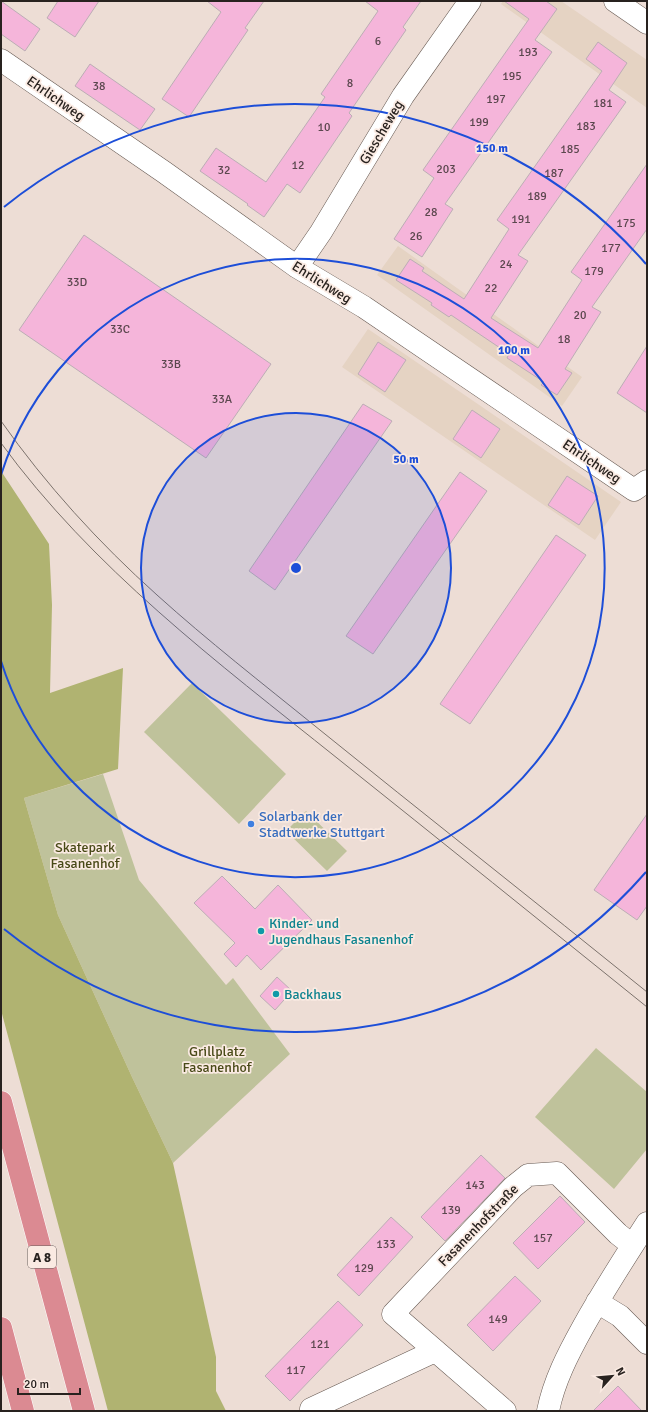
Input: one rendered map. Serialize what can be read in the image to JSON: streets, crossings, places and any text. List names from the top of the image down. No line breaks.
{"streets":{"highway":["A 8"],"street":["Ehrlichweg","Giescheweg","Fasanenhofstraße"]},"crossings":[["Ehrlichweg","Giescheweg"]],"parks":["Skatepark Fasanenhof","Grillplatz Fasanenhof"],"places":["Solarbank der Stadtwerke Stuttgart","Kinder- und Jugendhaus Fasanenhof","Backhaus"],"house_numbers":["6","193","195","8","38","197","181","199","183","10","185","12","203","32","187","189","28","191","175","26","177","24","179","33D","22","20","33C","18","33B","33A","143","139","157","133","129","149","121","117"],"scale_bar":"20 m","north":"top right","rings":["150 m","100 m","50 m"]}
